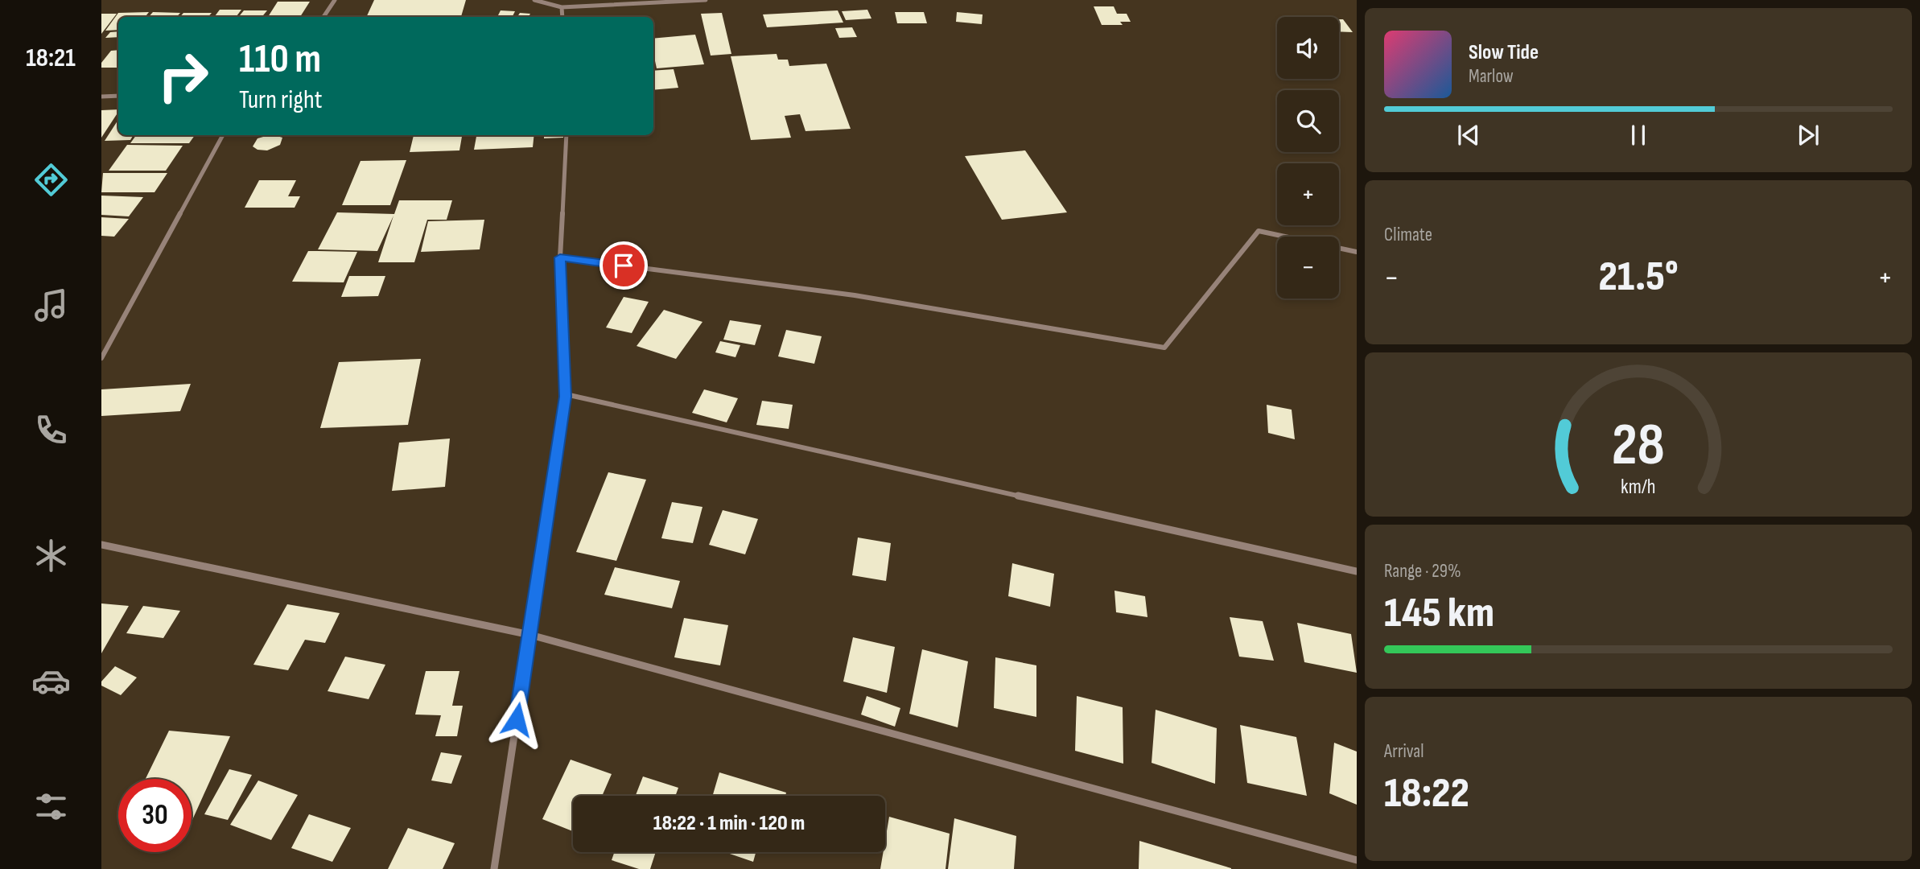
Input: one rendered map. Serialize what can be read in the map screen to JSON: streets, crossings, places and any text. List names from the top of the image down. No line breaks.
{"page":{"tabs":"18:21","map_buttons":["+","−"],"turn":["110 m","Turn right"],"song":["Slow Tide","Marlow"],"tile":["Climate",["Range · 29%","145 km"],["Arrival","18:22"]],"heat":["−","21.5°","+"],"limit":"30","trip":"18:22 · 1 min · 120 m","gauge":["28","km/h"]}}
